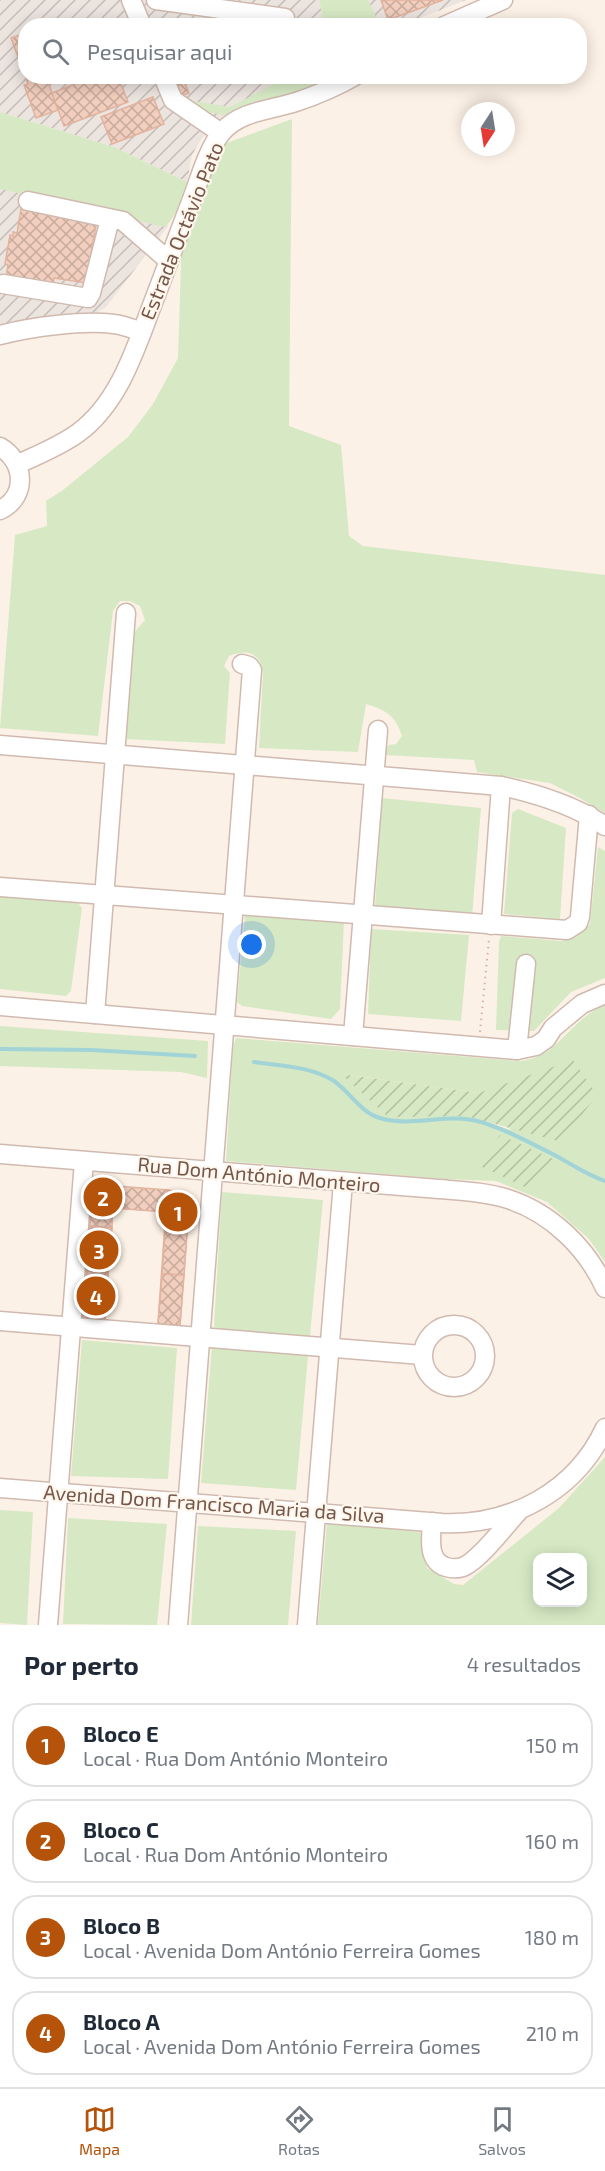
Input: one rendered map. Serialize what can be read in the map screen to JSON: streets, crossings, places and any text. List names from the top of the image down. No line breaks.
{"streets":{"street":["Estrada Octávio Pato","Rua Dom António Monteiro","Avenida Dom Francisco Maria da Silva"]},"north":"bottom","page":{"search":"Pesquisar aqui","pins":["2","1","3","4"],"heading":["Por perto","4 resultados"],"list":[{"mark":"1","name":"Bloco E","note":"Local · Rua Dom António Monteiro","value":"150 m"},{"mark":"2","name":"Bloco C","note":"Local · Rua Dom António Monteiro","value":"160 m"},{"mark":"3","name":"Bloco B","note":"Local · Avenida Dom António Ferreira Gomes","value":"180 m"},{"mark":"4","name":"Bloco A","note":"Local · Avenida Dom António Ferreira Gomes","value":"210 m"}],"nav":["Mapa","Rotas","Salvos"]}}
